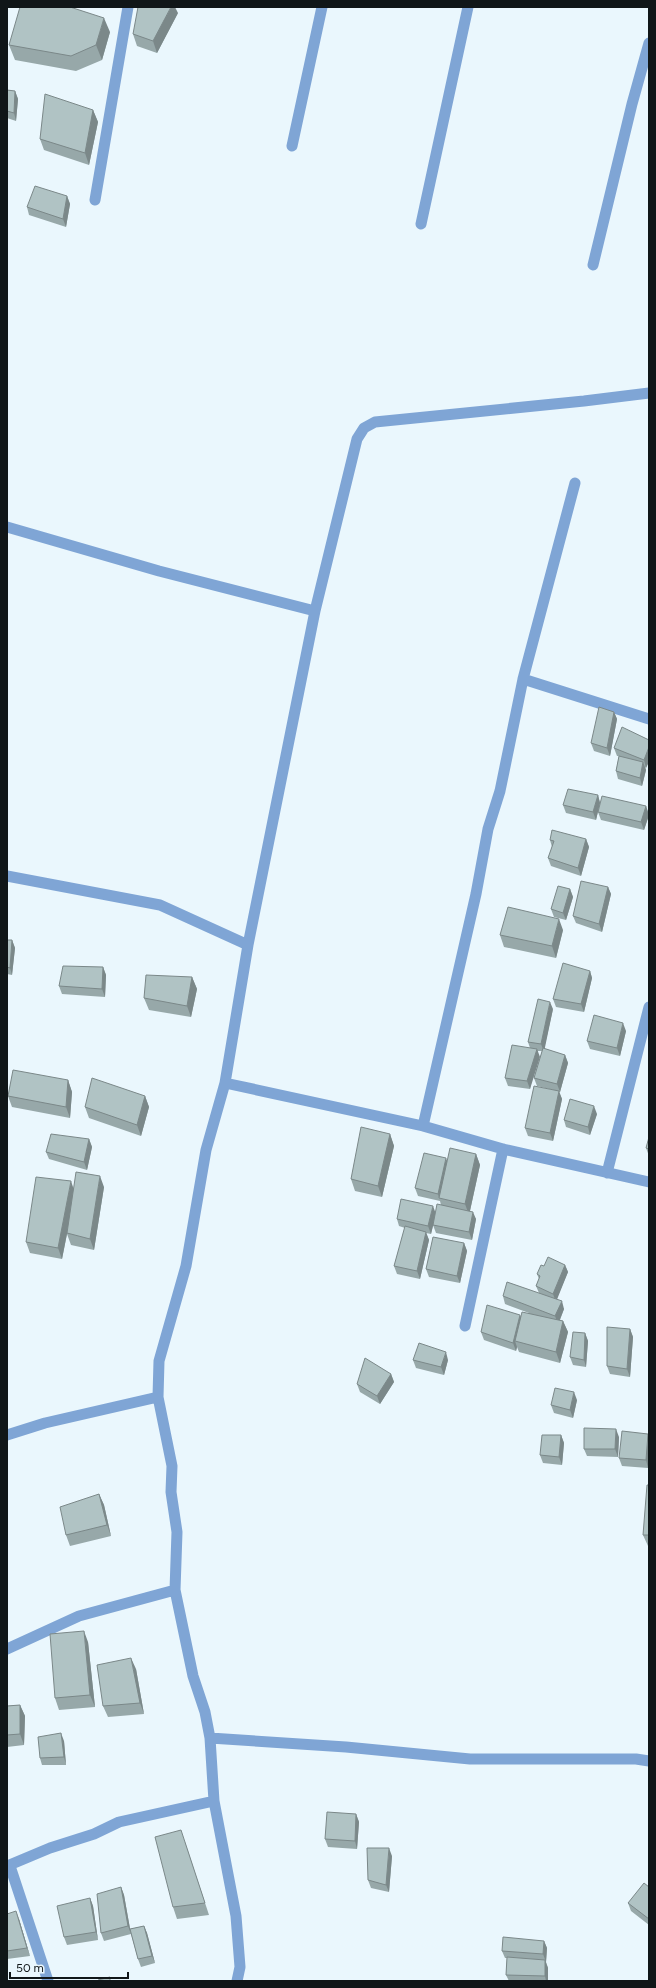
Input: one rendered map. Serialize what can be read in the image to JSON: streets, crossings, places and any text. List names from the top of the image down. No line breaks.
{"scale_bar":"50 m"}
